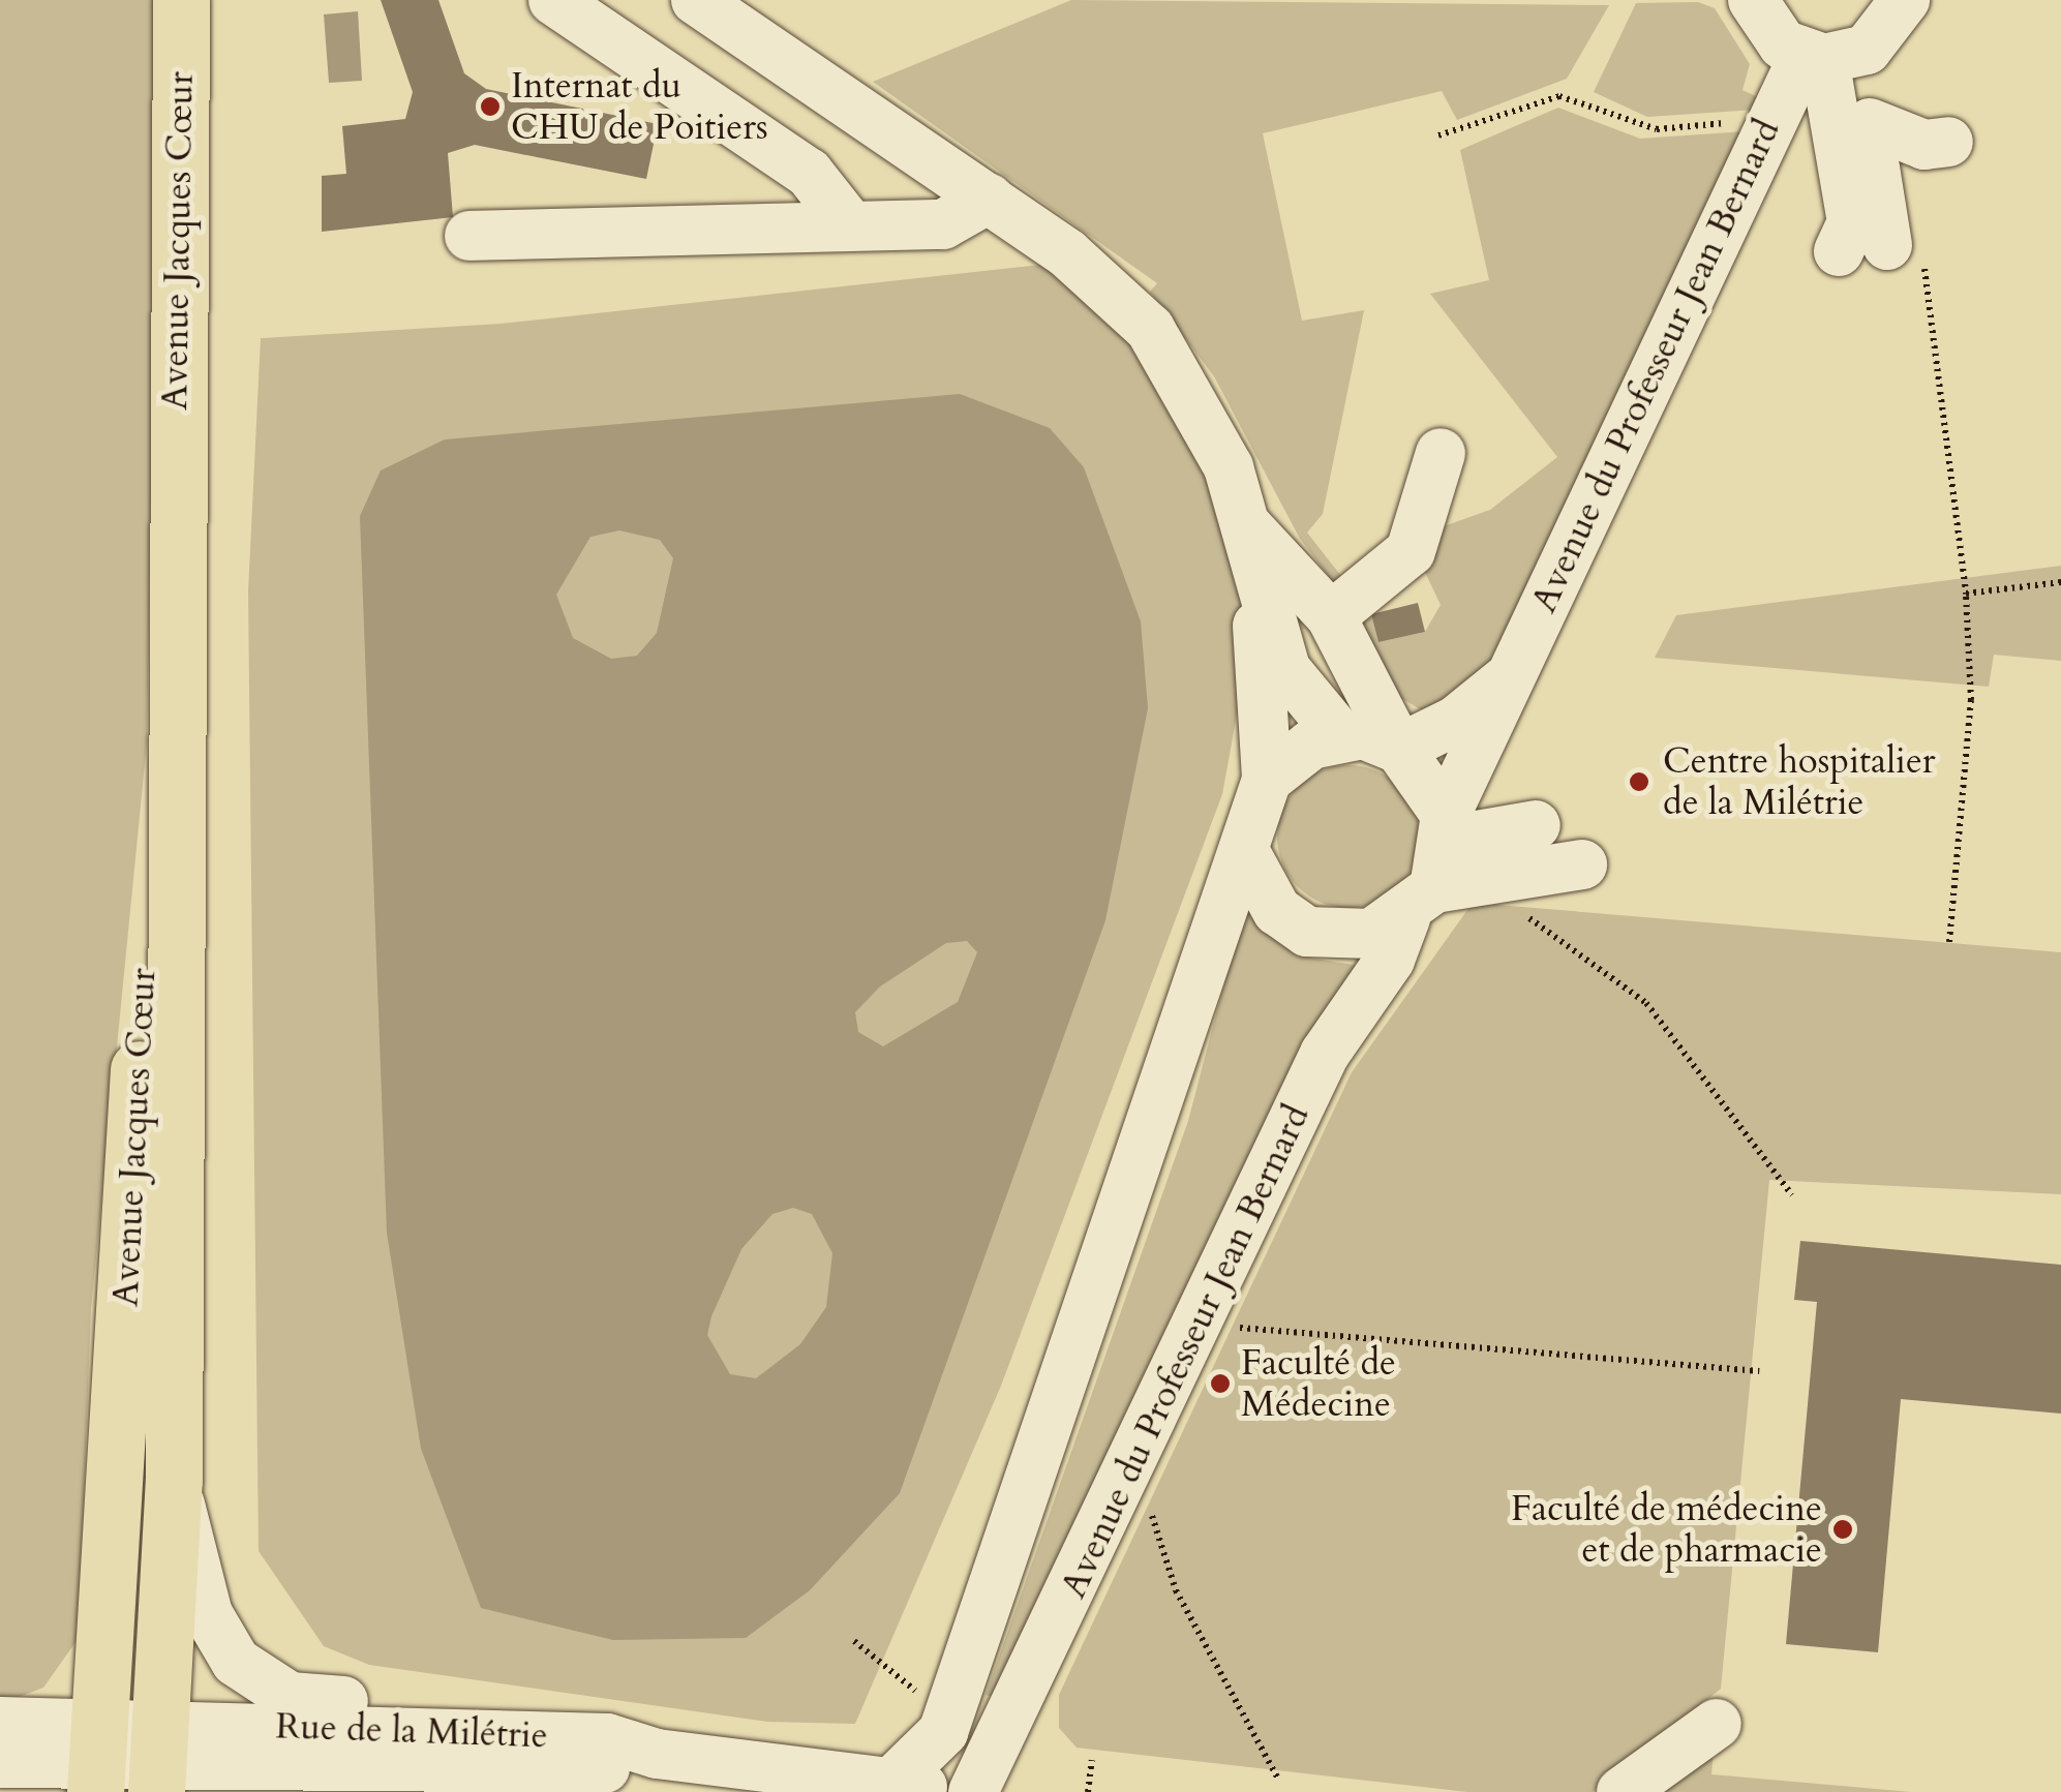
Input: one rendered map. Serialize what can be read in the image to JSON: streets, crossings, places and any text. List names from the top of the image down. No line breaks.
{"streets":{"main road":["Avenue Jacques Cœur"],"street":["Avenue du Professeur Jean Bernard","Rue de la Milétrie"]},"crossings":[["Avenue Jacques Cœur","Rue de la Milétrie"],["Avenue du Professeur Jean Bernard","Rue de la Milétrie"]],"places":["Internat du CHU de Poitiers","Centre hospitalier de la Milétrie","Faculté de Médecine","Faculté de médecine et de pharmacie"]}
